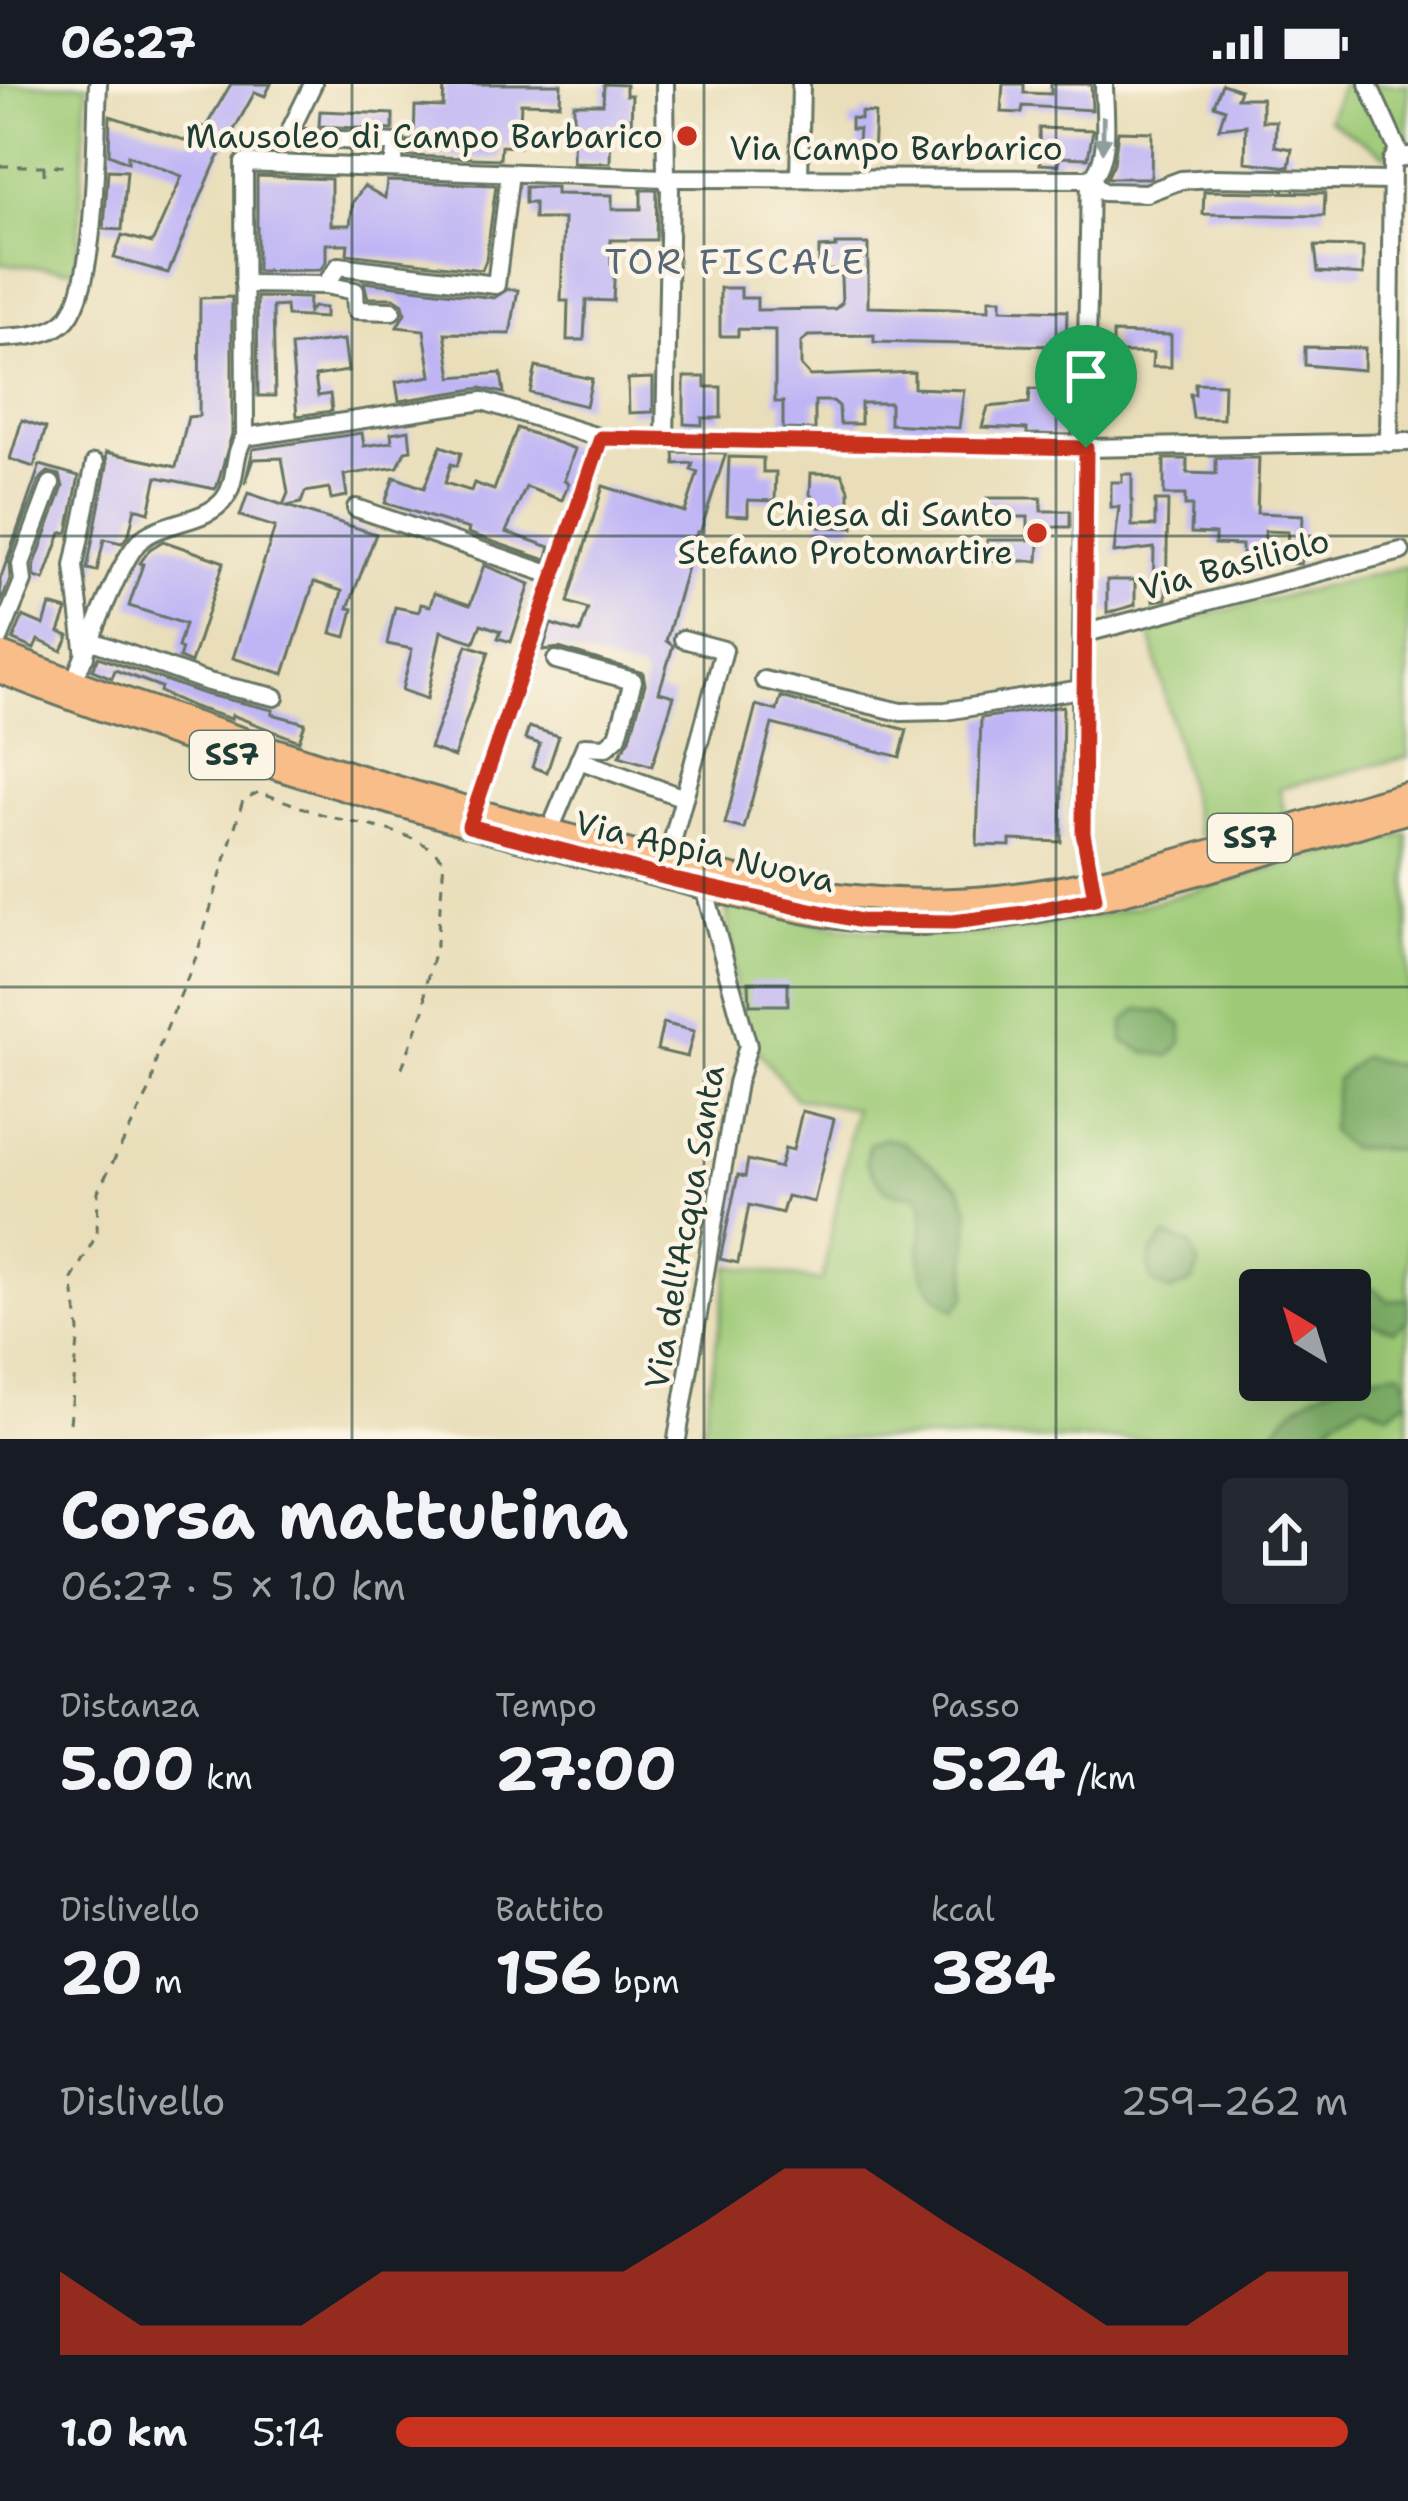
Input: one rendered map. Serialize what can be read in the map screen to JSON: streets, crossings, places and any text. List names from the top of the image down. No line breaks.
{"streets":{"main road":["SS7","Via Appia Nuova"],"street":["Via Campo Barbarico","Via Basiliolo","Via dell'Acqua Santa"]},"crossings":[["Via Appia Nuova","Via dell'Acqua Santa"]],"districts":["TOR FISCALE"],"places":["Mausoleo di Campo Barbarico","Chiesa di Santo Stefano Protomartire"],"north":"top left","page":{"status":"06:27","heading":["Corsa mattutina","06:27 · 5 × 1.0 km"],"stats":[["Distanza","5.00 km"],["Tempo","27:00"],["Passo","5:24 /km"],["Dislivello","20 m"],["Battito","156 bpm"],["kcal","384"]],"chart":["Dislivello","259–262 m"],"list":[{"name":"1.0 km","note":"5:14"}]}}
